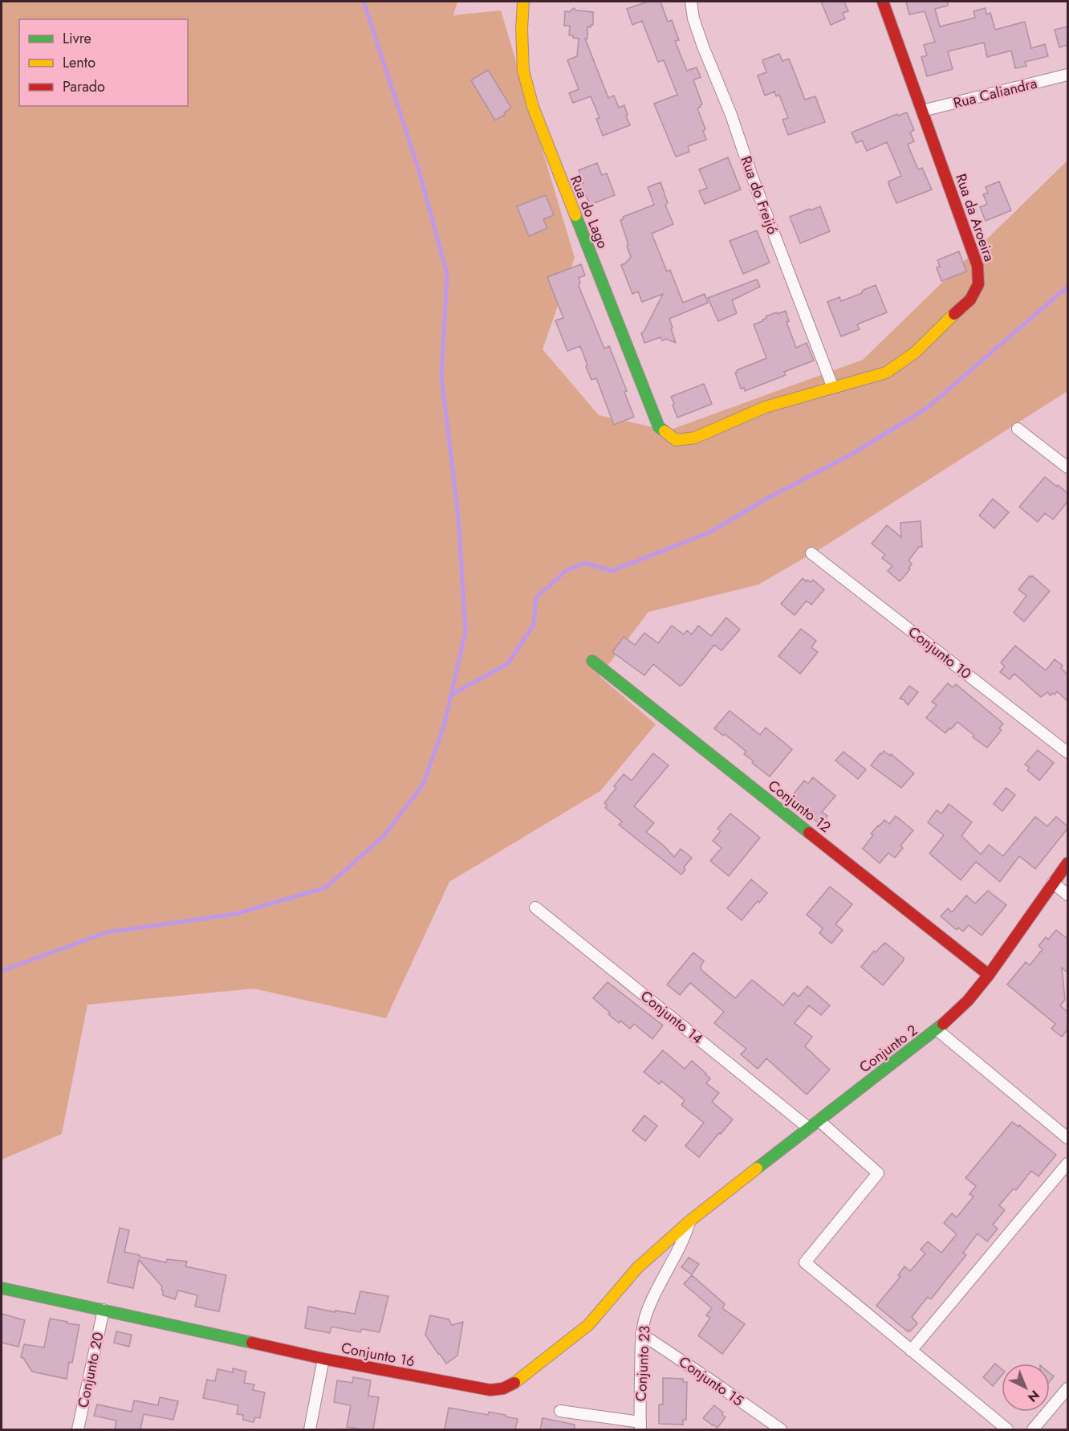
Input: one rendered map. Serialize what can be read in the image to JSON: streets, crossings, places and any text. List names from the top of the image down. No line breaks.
{"streets":{"street":["Rua Caliandra","Rua do Freijó","Rua do Lago","Rua da Aroeira","Conjunto 10","Conjunto 12","Conjunto 14","Conjunto 2","Conjunto 16","Conjunto 23","Conjunto 20","Conjunto 15"]},"crossings":[["Rua Caliandra","Rua da Aroeira"],["Rua do Freijó","Rua da Aroeira"],["Rua do Lago","Rua da Aroeira"],["Conjunto 12","Conjunto 2"],["Conjunto 14","Conjunto 2"],["Conjunto 2","Conjunto 16"],["Conjunto 2","Conjunto 23"],["Conjunto 16","Conjunto 23"],["Conjunto 16","Conjunto 20"],["Conjunto 23","Conjunto 15"]],"legend":["Livre","Lento","Parado"],"north":"bottom right"}
